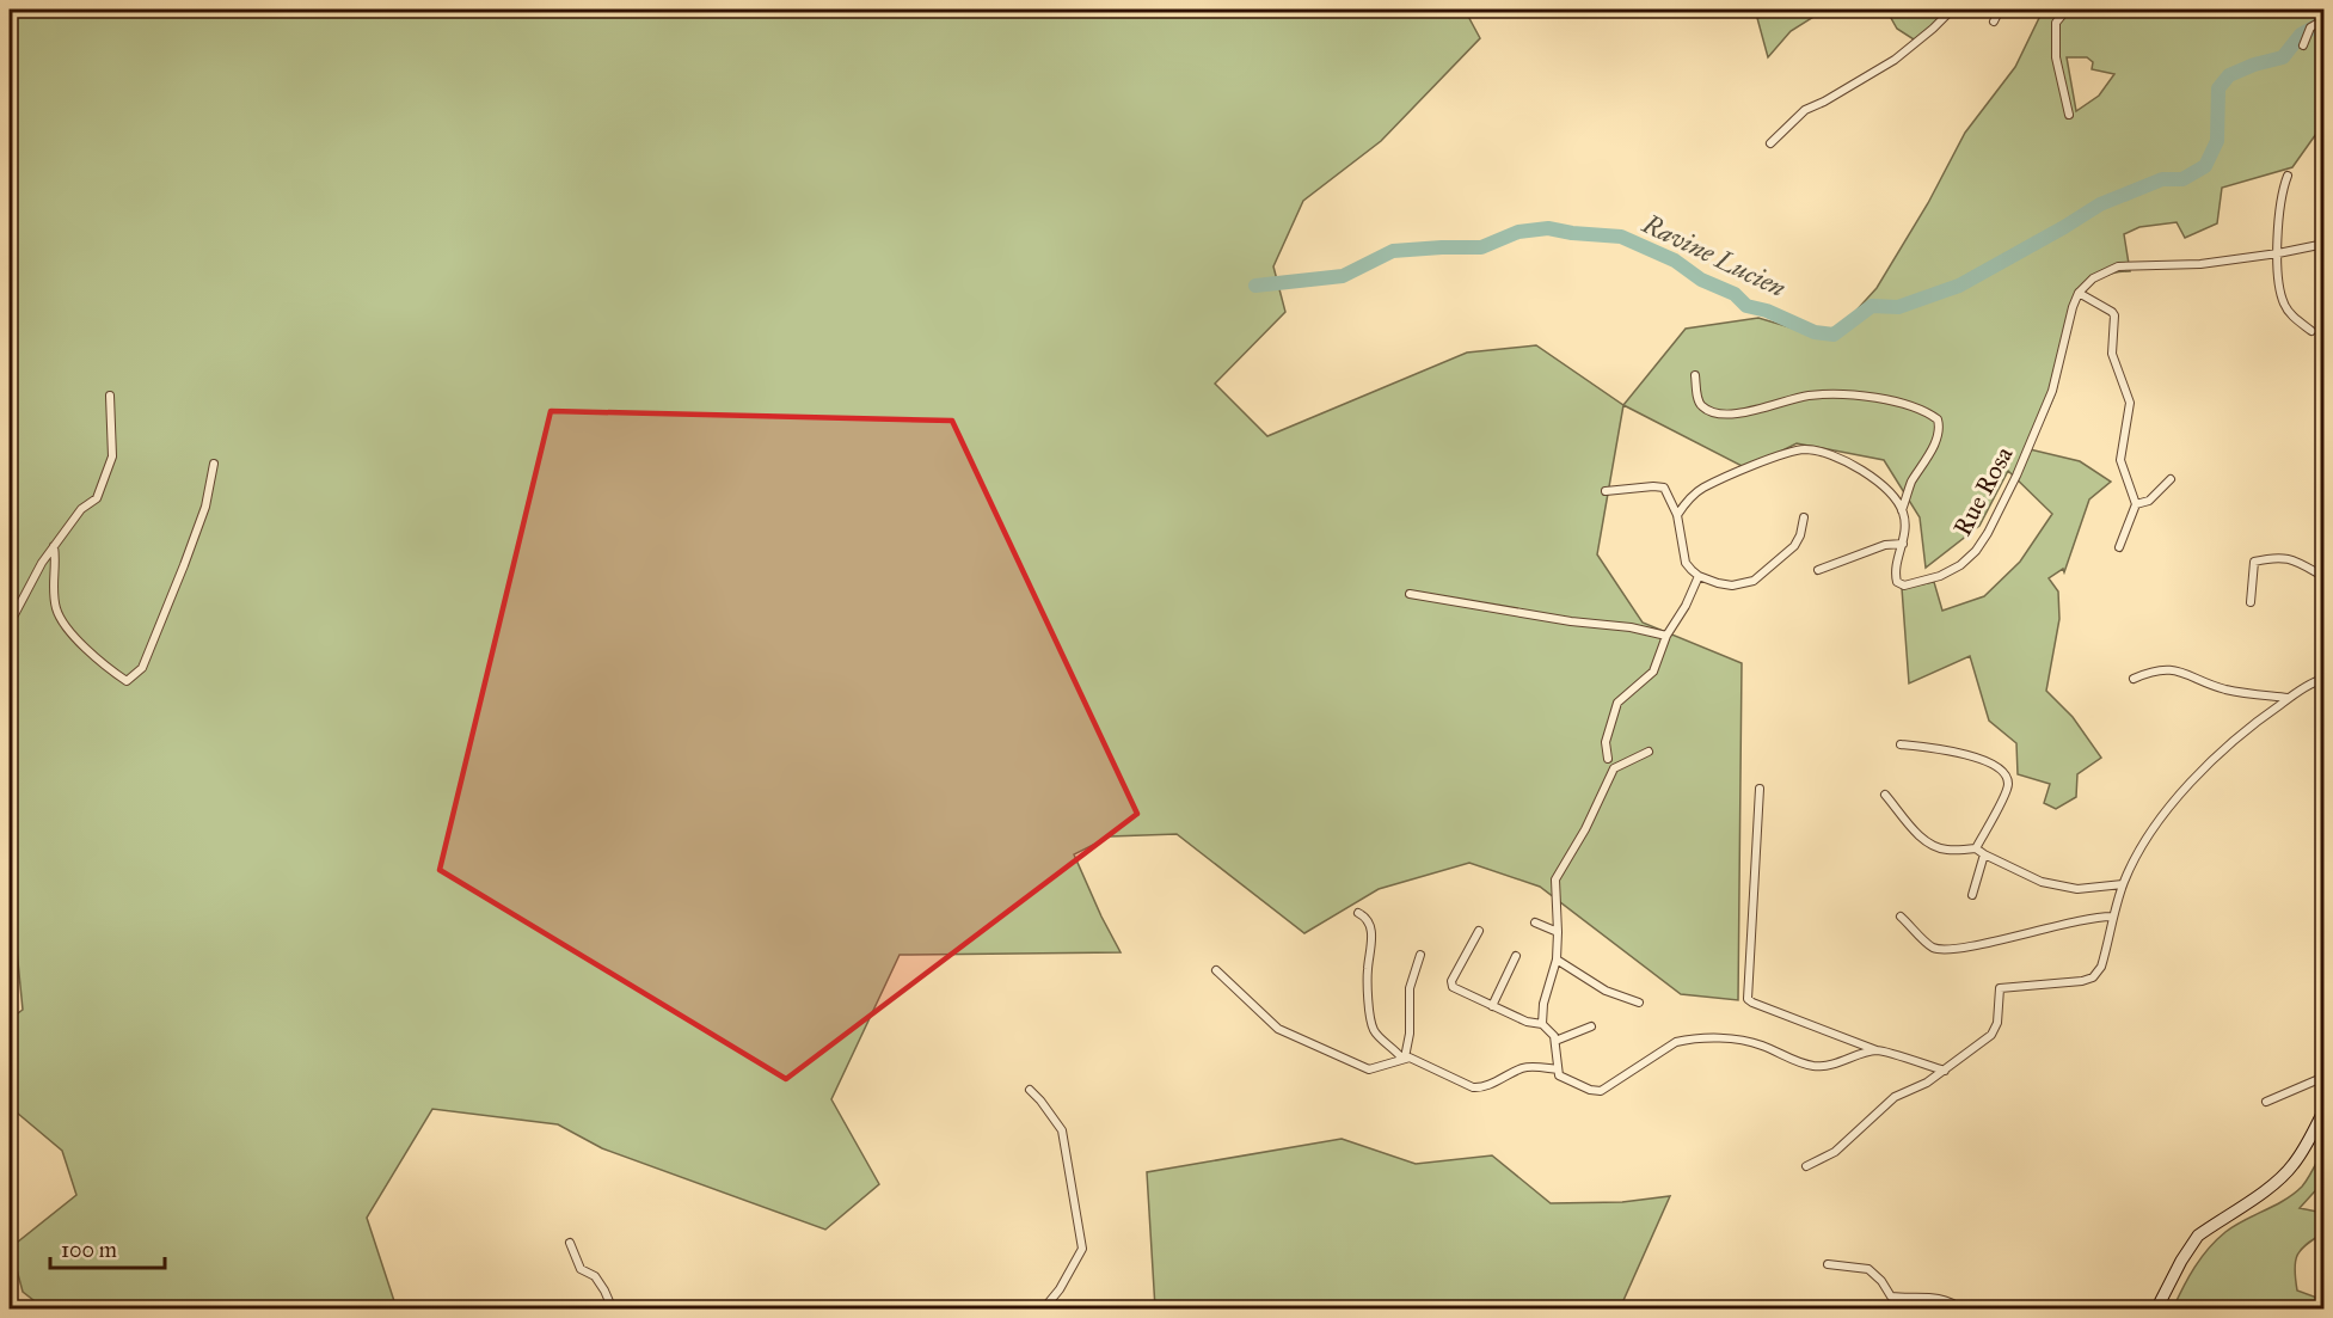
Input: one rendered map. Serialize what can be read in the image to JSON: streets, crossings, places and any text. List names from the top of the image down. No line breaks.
{"streets":{"street":["Rue Rosa"]},"water":["Ravine Lucien"],"scale_bar":"100 m"}
